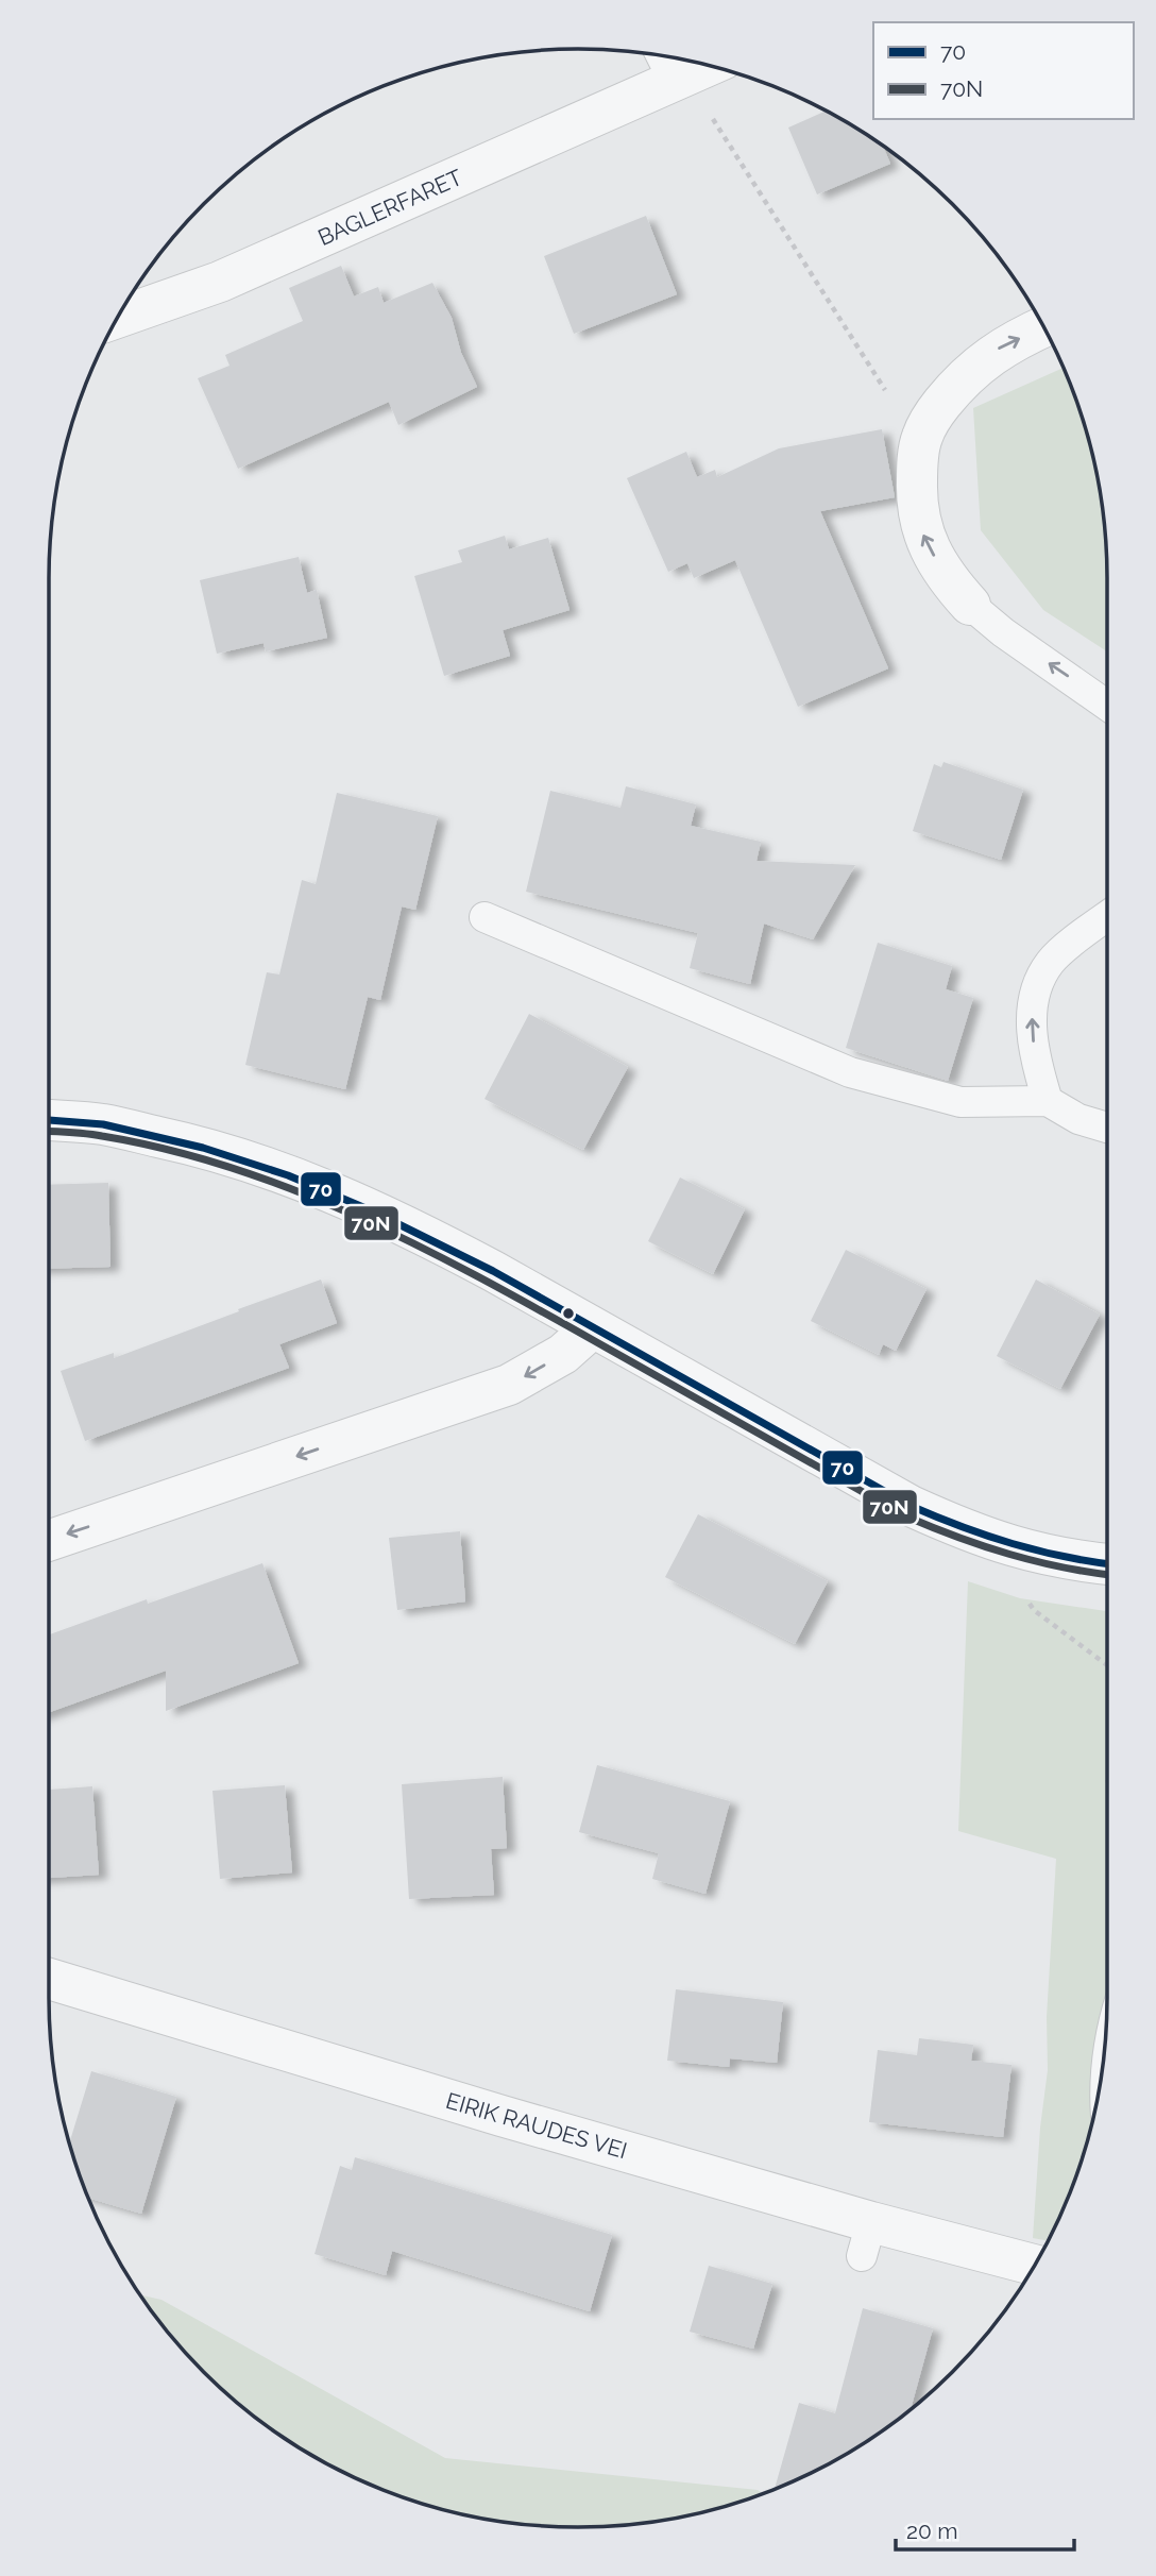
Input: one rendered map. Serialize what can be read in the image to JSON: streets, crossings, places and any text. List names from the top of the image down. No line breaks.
{"streets":{"street":["BAGLERFARET","EIRIK RAUDES VEI"]},"lines":["transit line 70","transit line 70N"],"legend":["70","70N"],"scale_bar":"20 m"}
